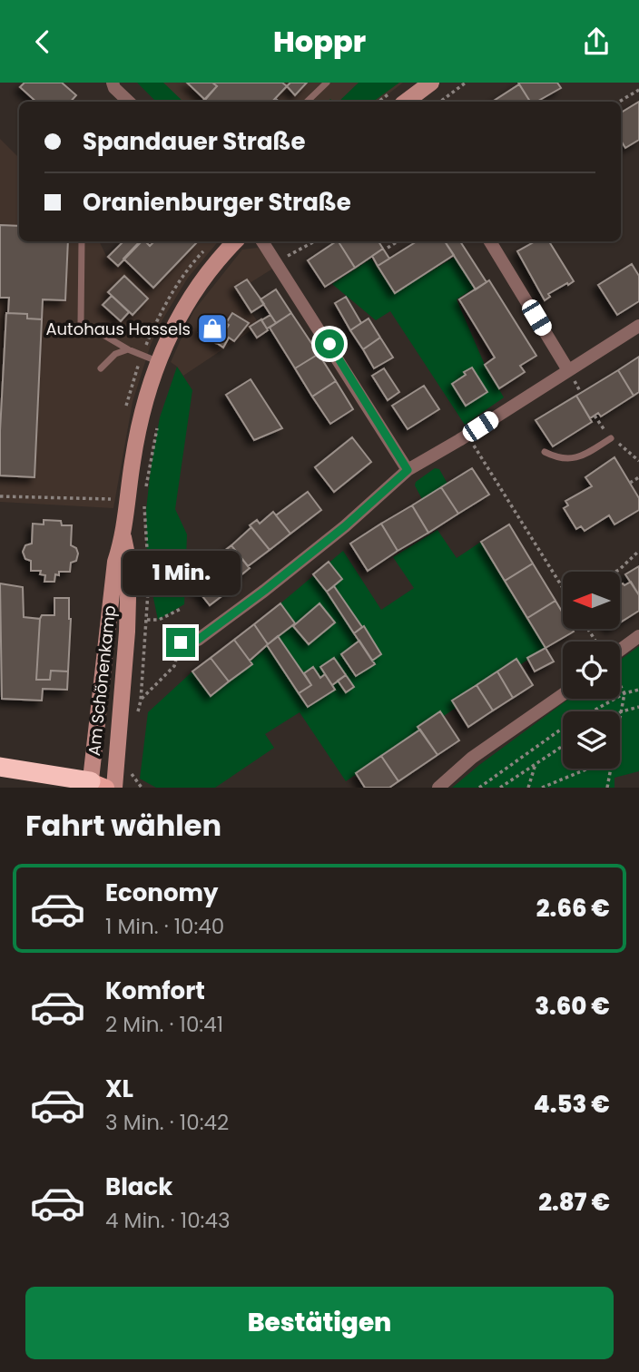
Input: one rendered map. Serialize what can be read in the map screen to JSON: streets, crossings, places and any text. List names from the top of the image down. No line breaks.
{"streets":{"main road":["Am Schönenkamp"]},"places":{"shop":["Autohaus Hassels"]},"north":"left","page":{"header":"Hoppr","banner":["Spandauer Straße","Oranienburger Straße"],"bubble":"1 Min.","heading":"Fahrt wählen","list":[{"name":"Economy","note":"1 Min. · 10:40","value":"2.66 €"},{"name":"Komfort","note":"2 Min. · 10:41","value":"3.60 €"},{"name":"XL","note":"3 Min. · 10:42","value":"4.53 €"},{"name":"Black","note":"4 Min. · 10:43","value":"2.87 €"}],"buttons":"Bestätigen"}}
